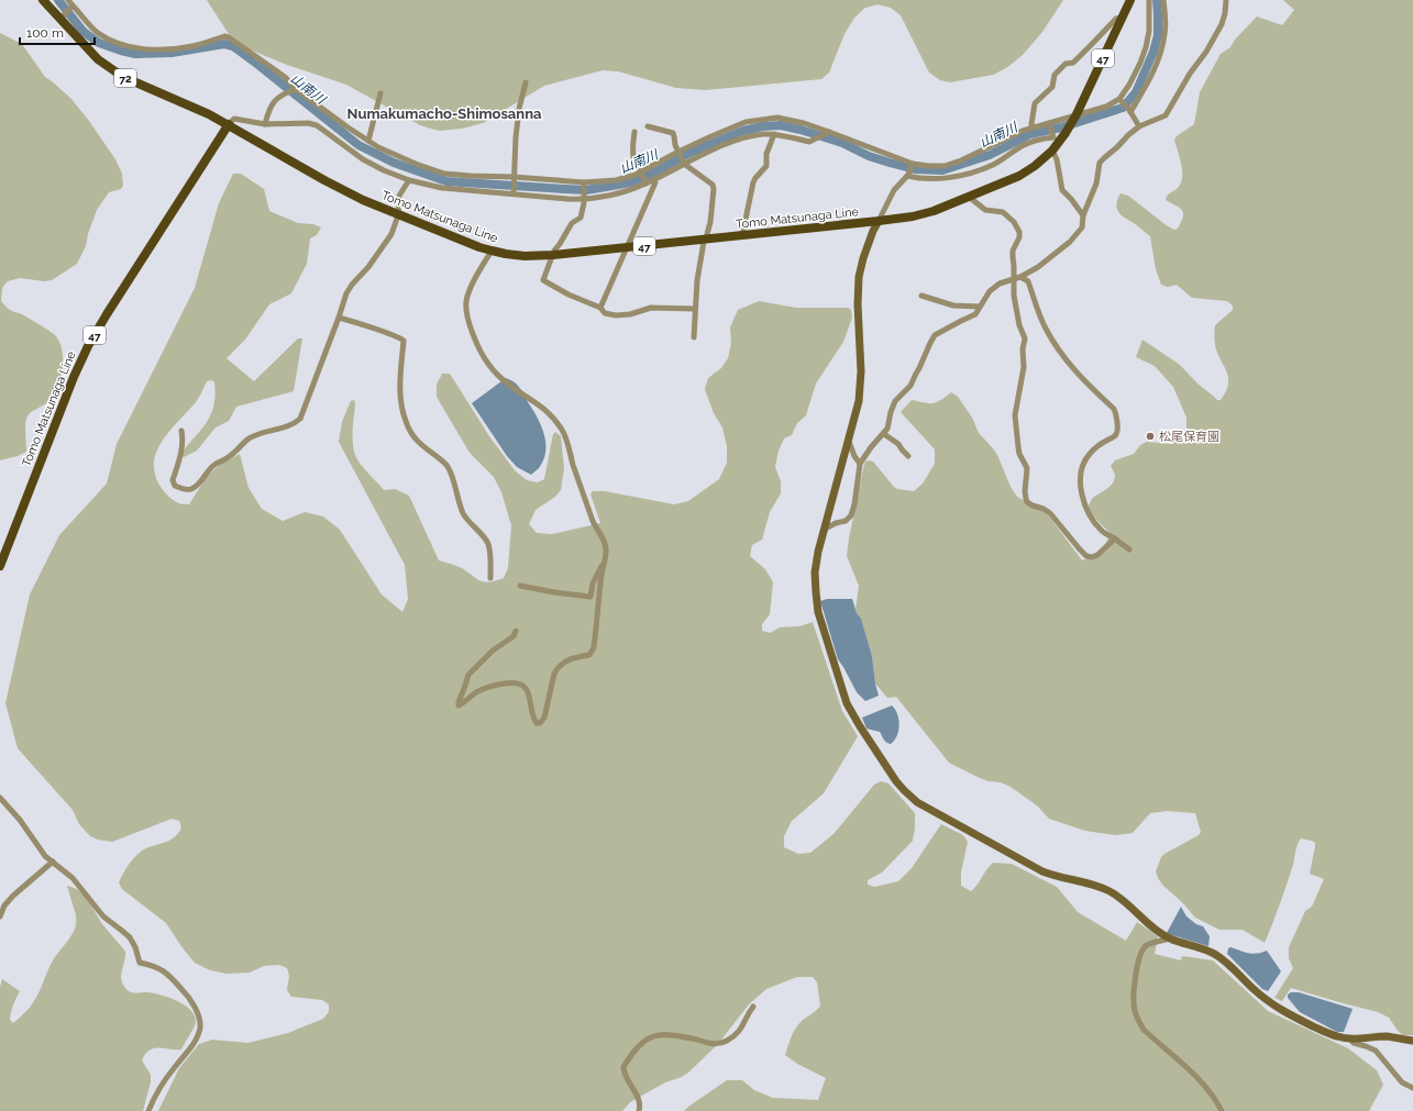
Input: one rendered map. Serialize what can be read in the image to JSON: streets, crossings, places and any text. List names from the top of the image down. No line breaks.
{"streets":{"main road":["47","72","Tomo Matsunaga Line"]},"crossings":[["72","Tomo Matsunaga Line"]],"districts":["Numakumacho-Shimosanna"],"water":["山南川"],"places":["松尾保育園"],"scale_bar":"100 m"}
